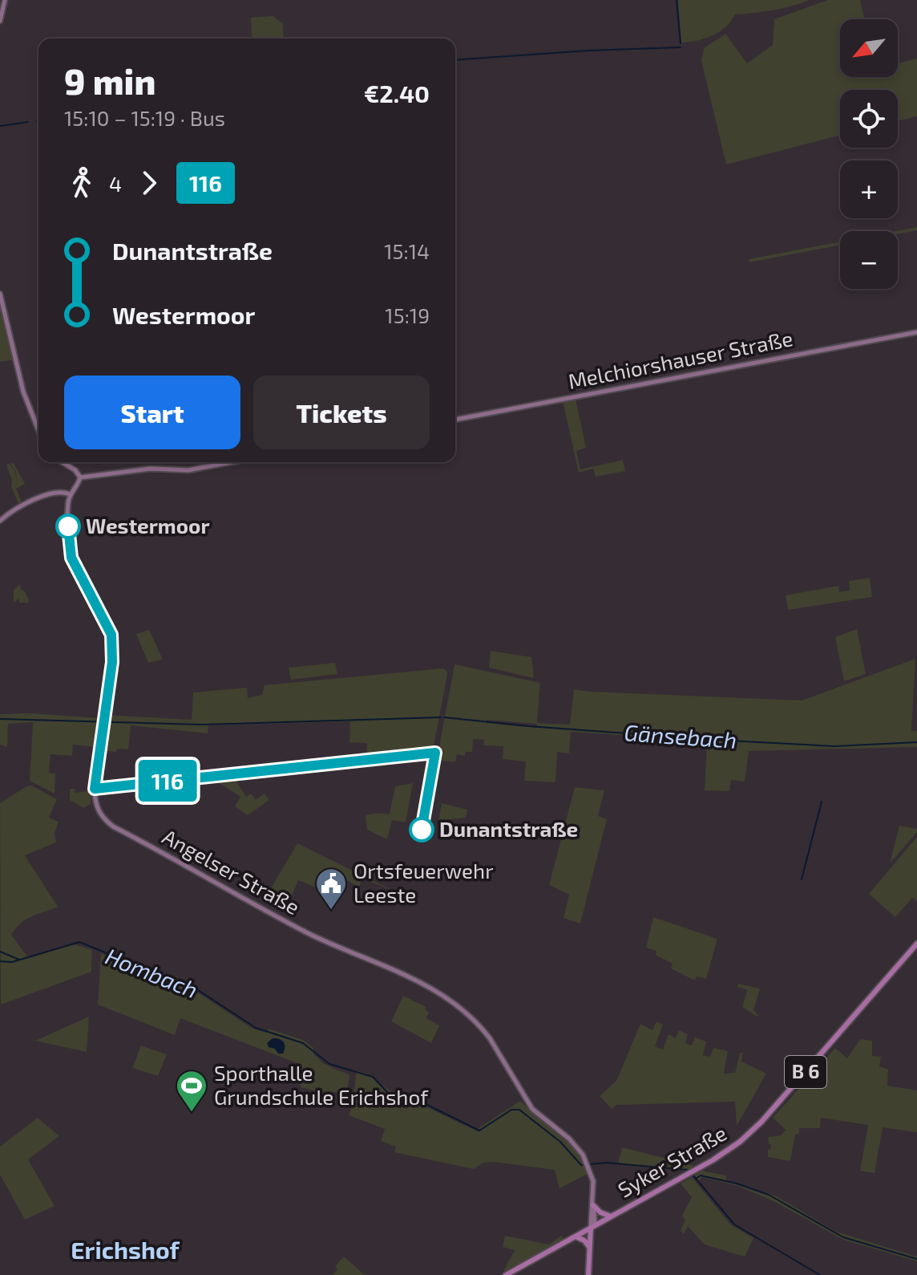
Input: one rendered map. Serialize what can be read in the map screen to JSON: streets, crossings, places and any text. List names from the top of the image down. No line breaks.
{"streets":{"main road":["Melchiorshauser Straße","Angelser Straße","B 6","Syker Straße"]},"crossings":[["Angelser Straße","B 6"],["Angelser Straße","Syker Straße"],["B 6","Syker Straße"]],"districts":["Erichshof"],"water":["Gänsebach","Hombach"],"places":{"other":["Westermoor","Dunantstraße"],"public building":["Ortsfeuerwehr Leeste"],"sports":["Sporthalle Grundschule Erichshof"]},"lines":["bus line 116"],"north":"bottom left","page":{"on_map":"116","map_buttons":["+","−"],"heading":["9 min","15:10 – 15:19 · Bus","€2.40"],"legs":["4","116"],"list":[{"name":"Dunantstraße","value":"15:14"},{"name":"Westermoor","value":"15:19"}],"buttons":["Start","Tickets"]}}
